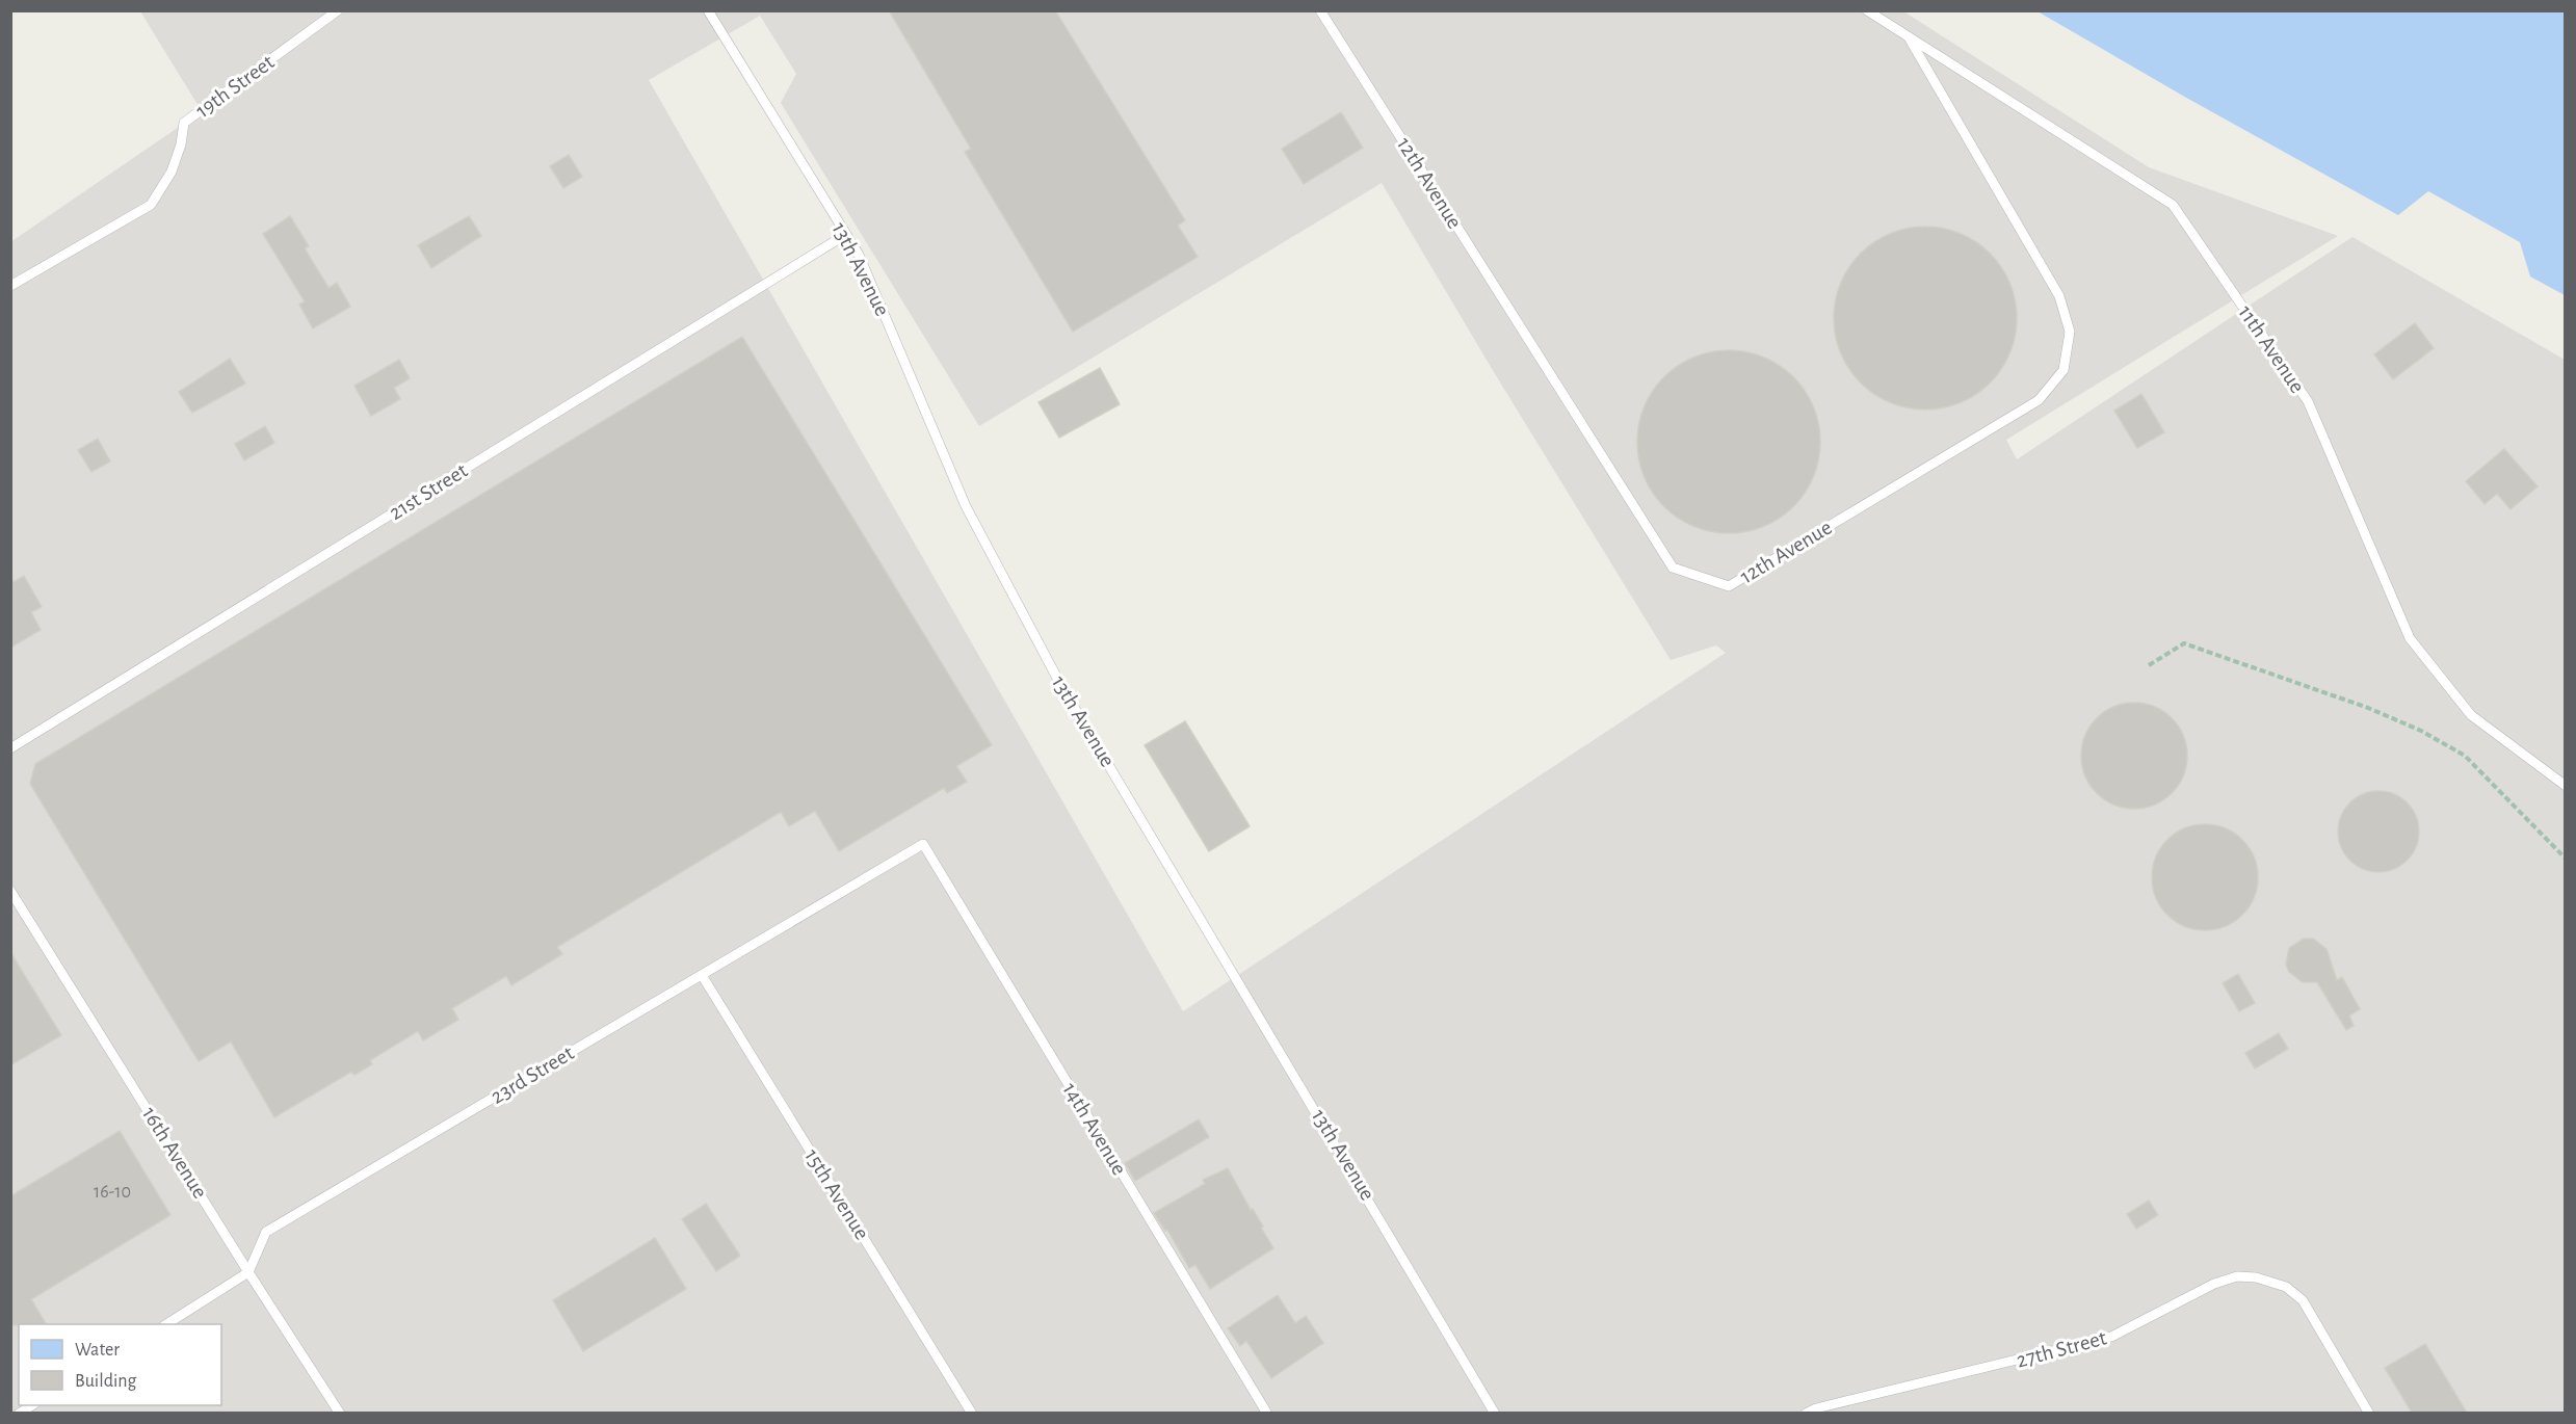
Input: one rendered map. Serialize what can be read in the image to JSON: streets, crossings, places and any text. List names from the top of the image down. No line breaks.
{"streets":{"lane":["19th Street","12th Avenue","13th Avenue","11th Avenue","21st Street","23rd Street","14th Avenue","16th Avenue","15th Avenue","27th Street"]},"crossings":[["12th Avenue","11th Avenue"],["13th Avenue","21st Street"],["23rd Street","14th Avenue"],["23rd Street","16th Avenue"],["23rd Street","15th Avenue"]],"house_numbers":["16-10"],"legend":["Water","Building"]}
